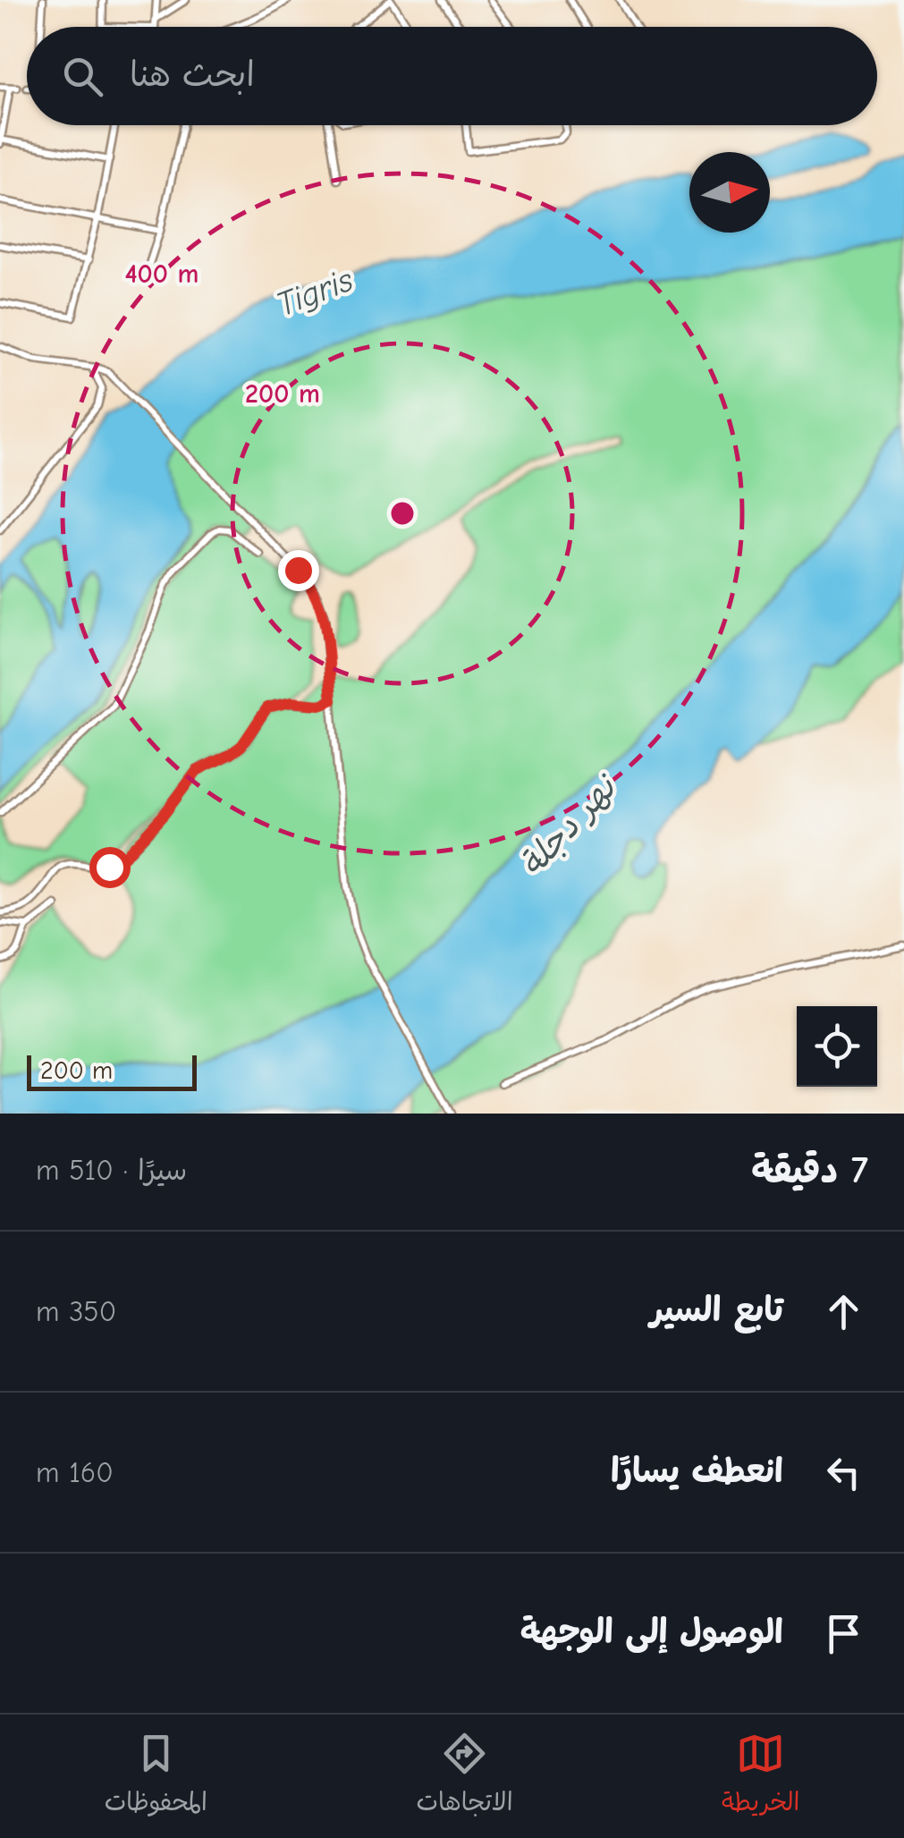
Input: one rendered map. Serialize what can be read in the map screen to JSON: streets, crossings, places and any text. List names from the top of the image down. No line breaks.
{"water":["Tigris","نهر دجلة"],"scale_bar":"200 m","north":"right","page":{"search":"ابحث هنا","scale":"200 m","heading":["7 دقيقة","سيرًا · 510 m"],"list":[["تابع السير","350 m"],["انعطف يسارًا","160 m"],"الوصول إلى الوجهة"],"nav":["الخريطة","الاتجاهات","المحفوظات"]},"rings":["400 m","200 m"]}
